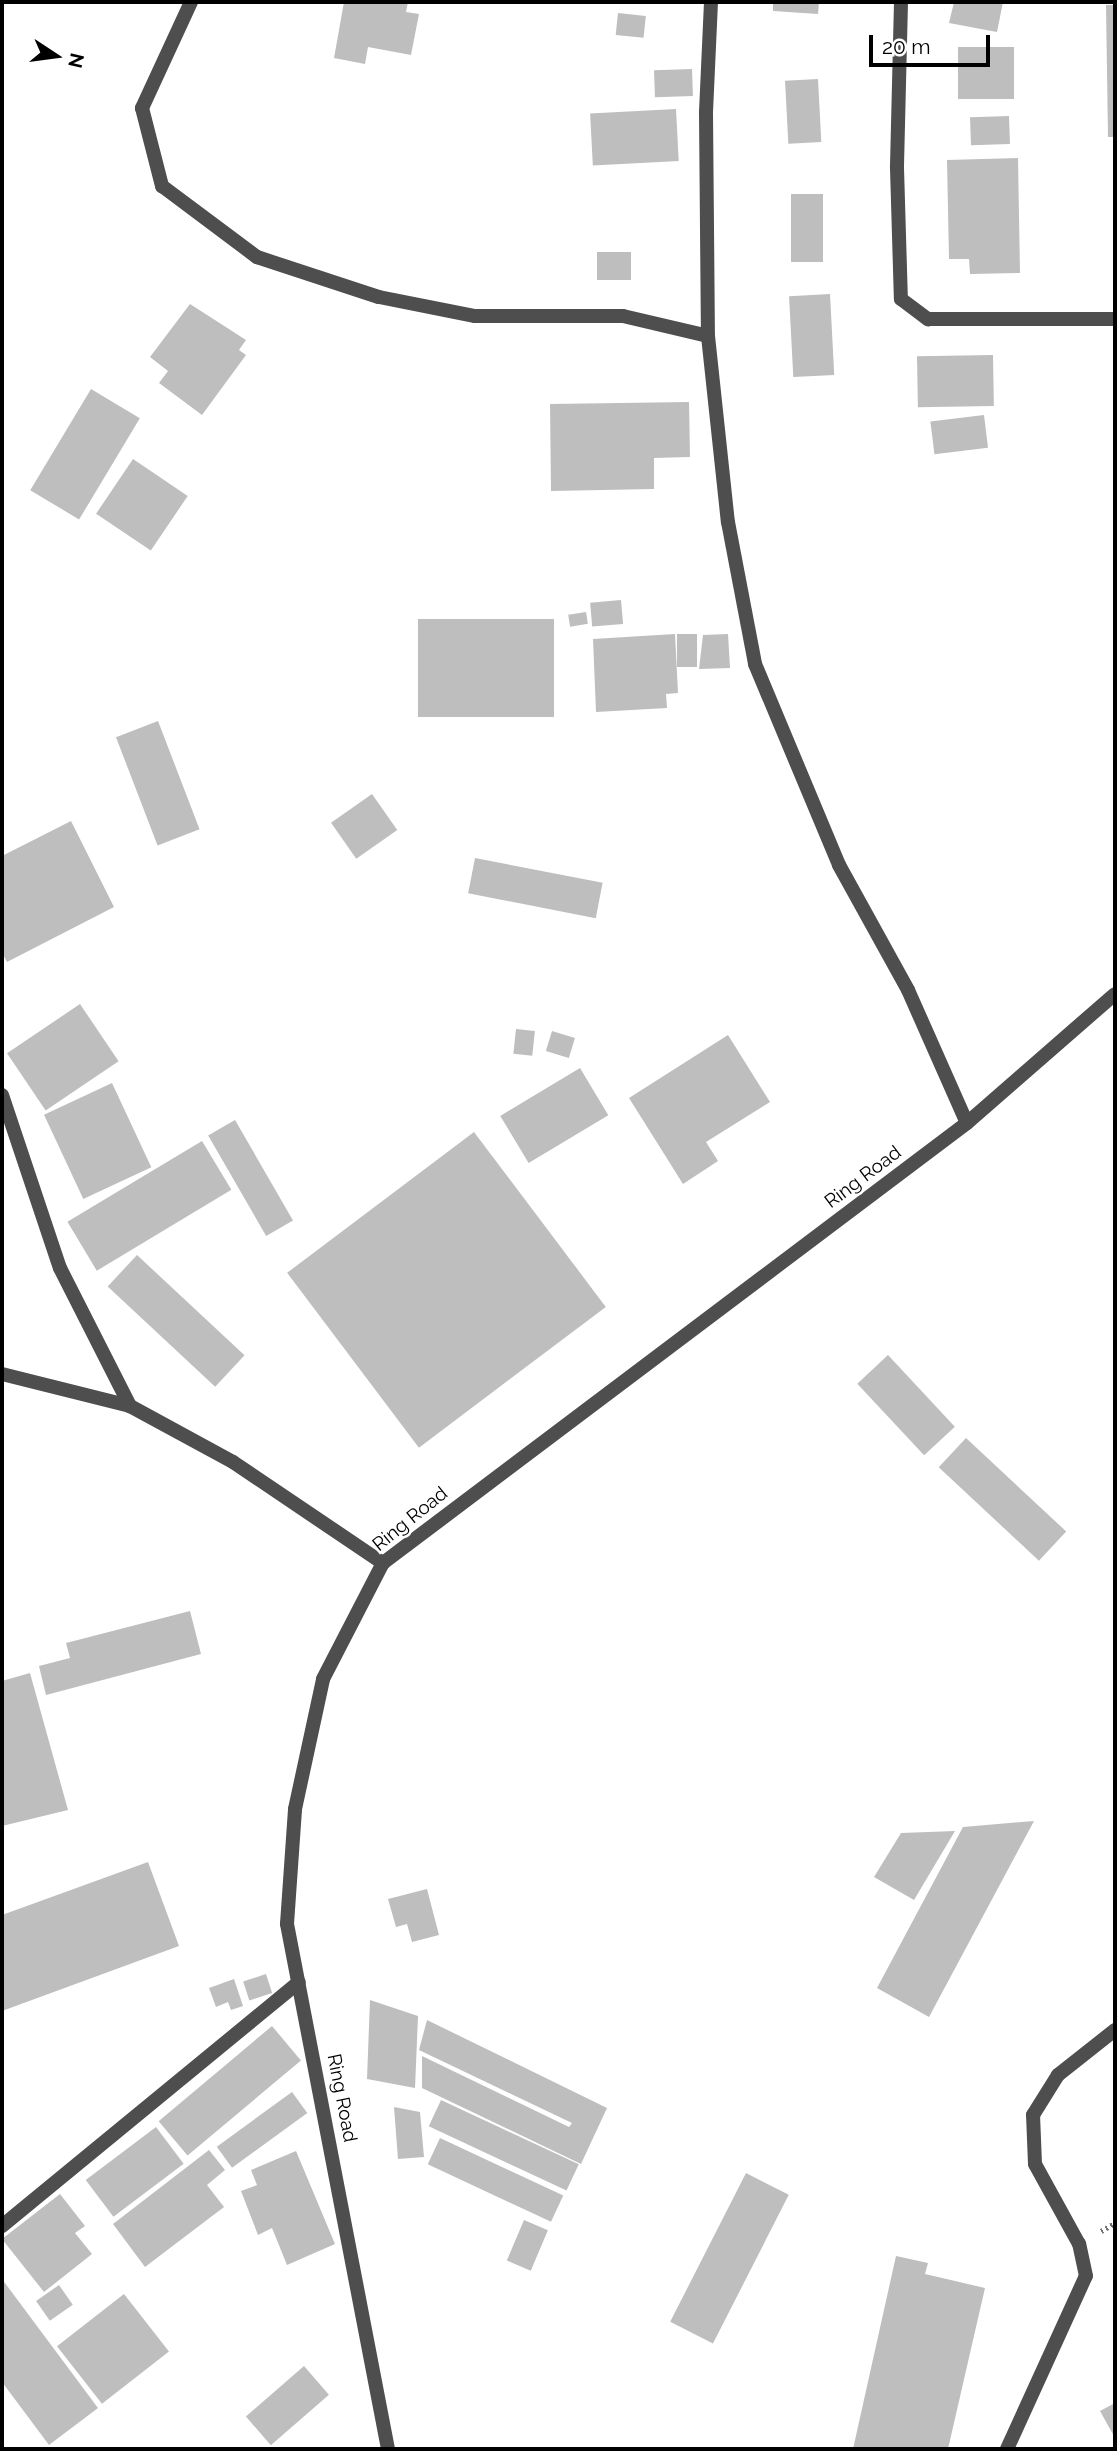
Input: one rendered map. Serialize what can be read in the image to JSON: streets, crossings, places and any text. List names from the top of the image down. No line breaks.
{"streets":{"street":["Ring Road"]},"scale_bar":"20 m","north":"right"}
